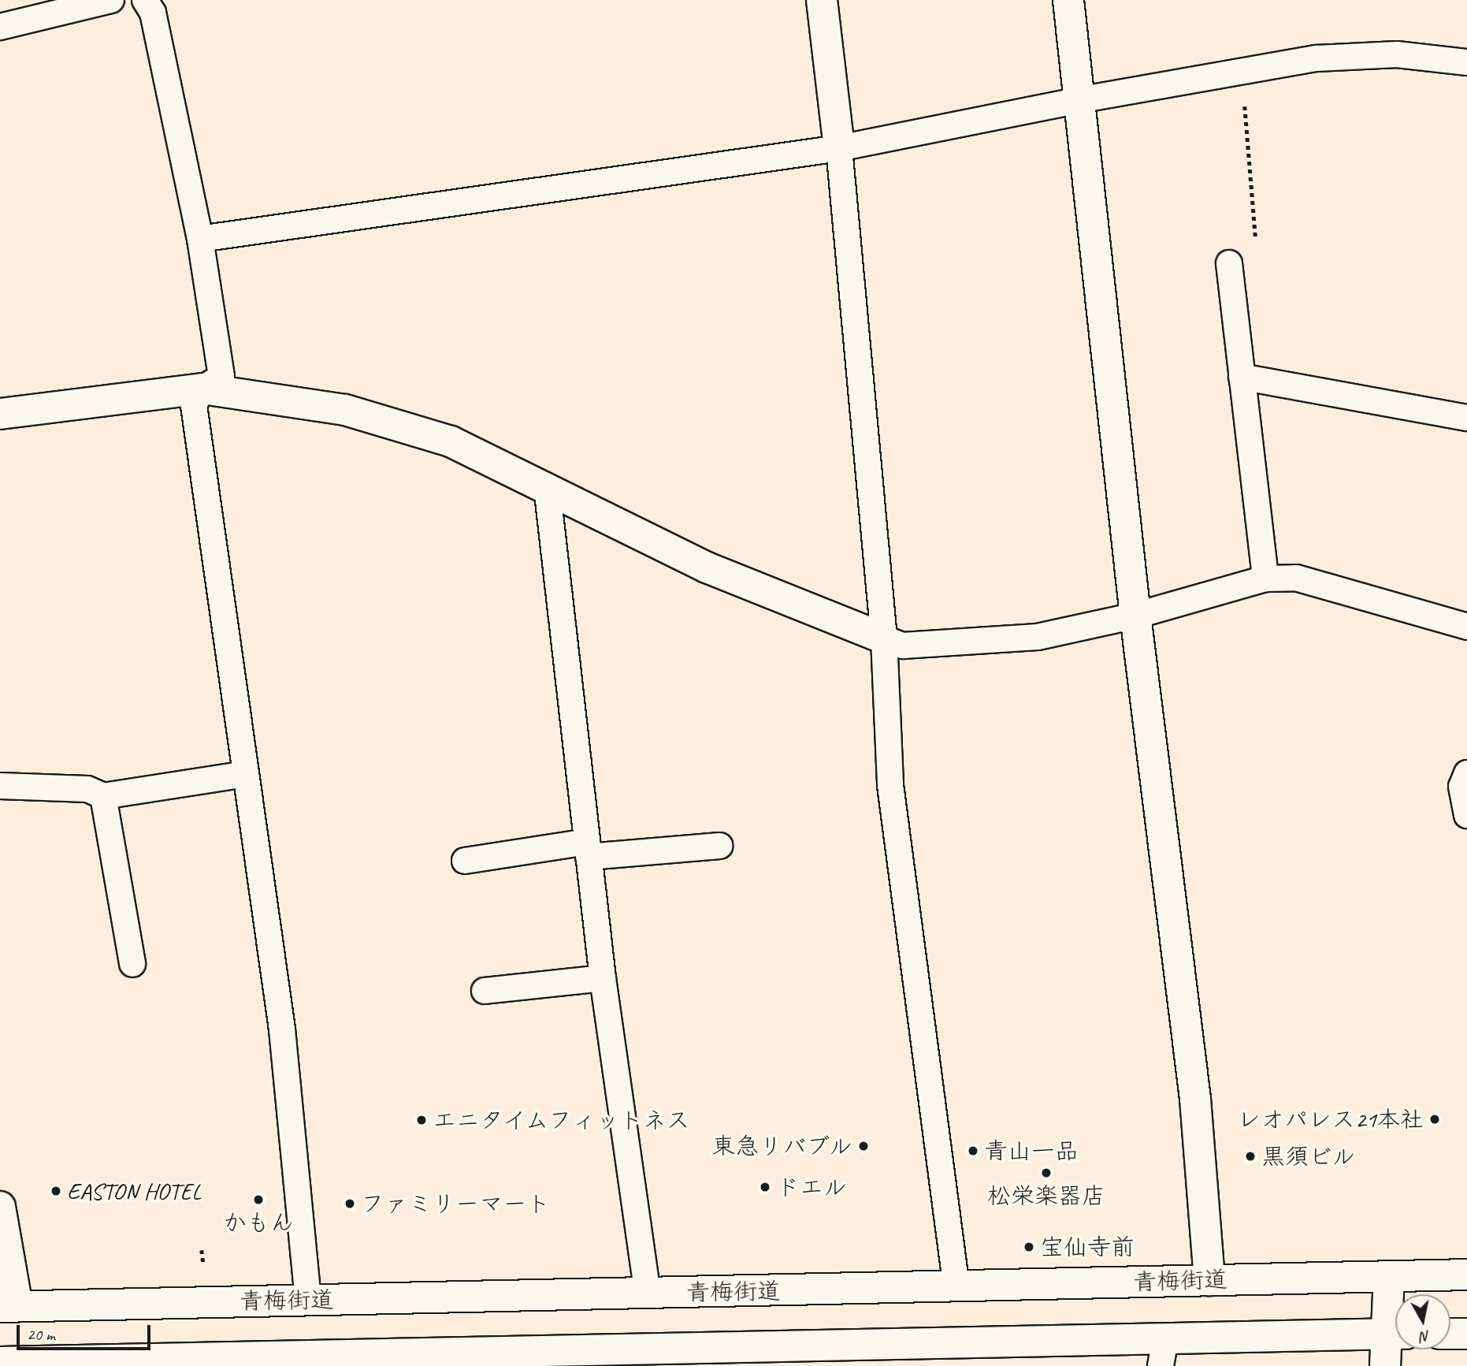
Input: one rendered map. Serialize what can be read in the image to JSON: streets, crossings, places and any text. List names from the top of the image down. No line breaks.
{"streets":{"main road":["青梅街道"]},"places":["レオパレス21本社","エニタイムフィットネス","東急リバブル","青山一品","黒須ビル","松栄楽器店","ドエル","EASTON HOTEL","かもん","ファミリーマート","宝仙寺前"],"scale_bar":"20 m","north":"bottom"}
